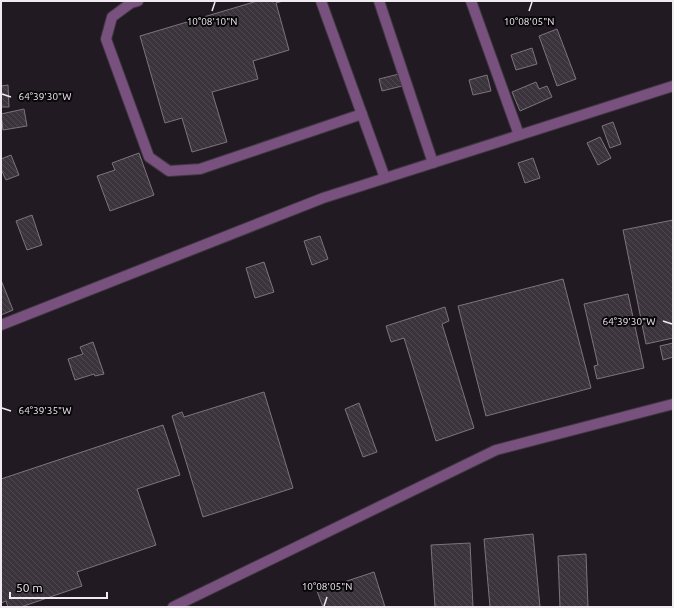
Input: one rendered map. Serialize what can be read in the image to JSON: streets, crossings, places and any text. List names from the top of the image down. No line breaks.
{"scale_bar":"50 m","coordinates":["10°08'10\"N","10°08'05\"N","64°39'30\"W","64°39'35\"W"]}
